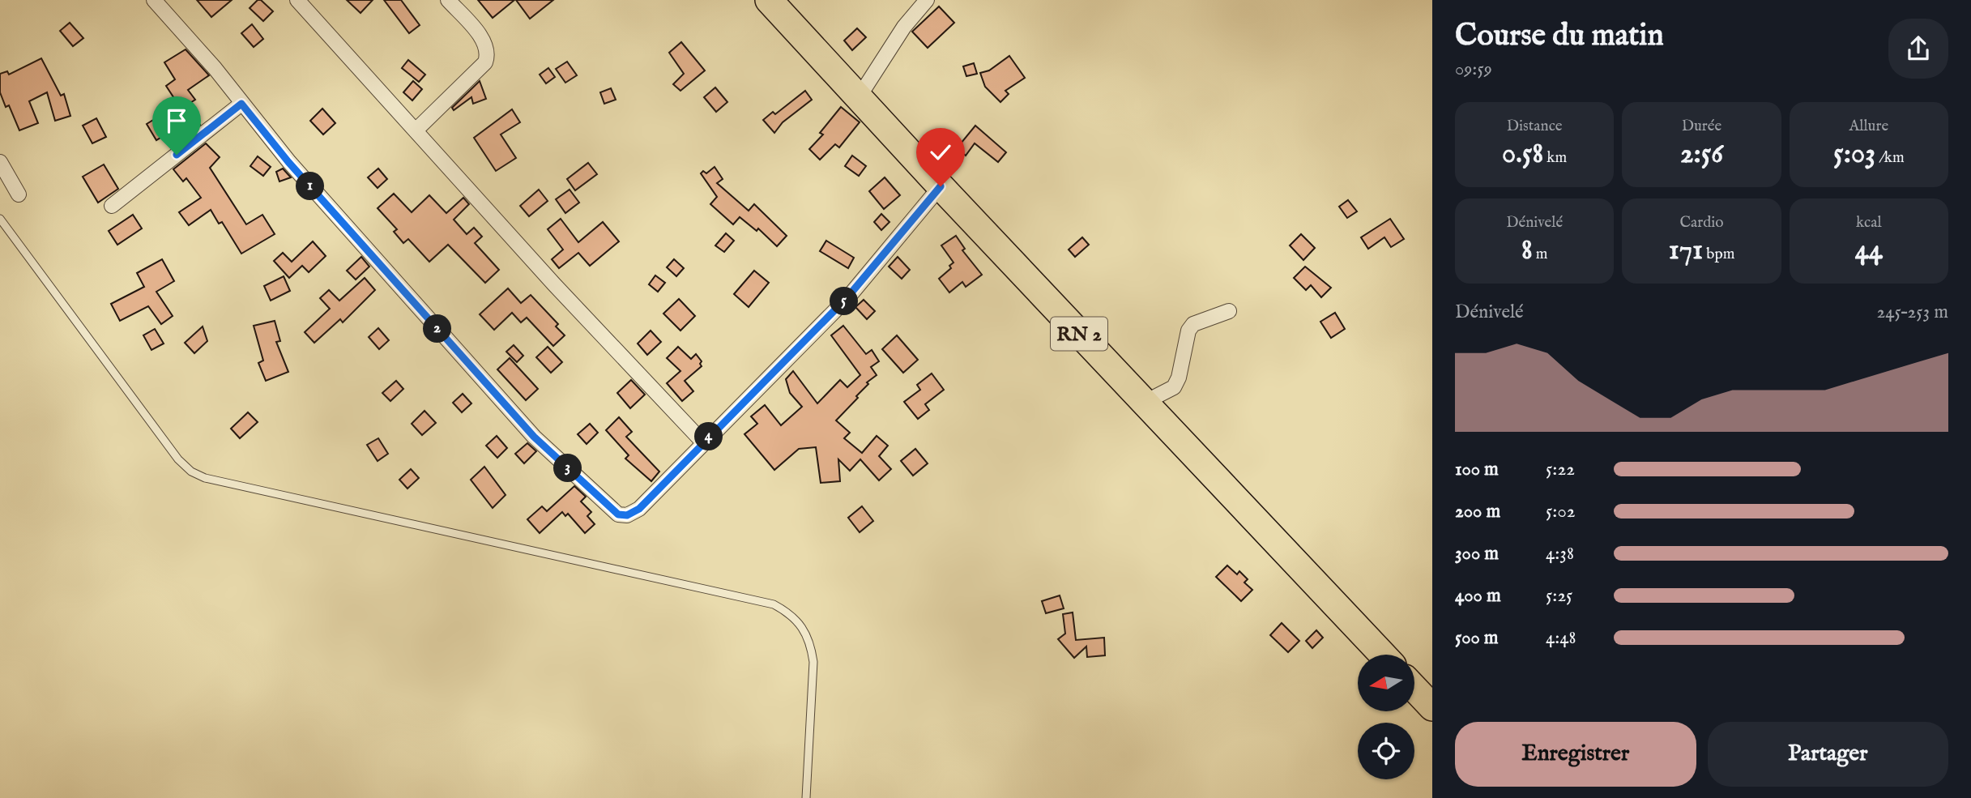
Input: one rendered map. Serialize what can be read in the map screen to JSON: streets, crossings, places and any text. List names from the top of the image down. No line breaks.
{"streets":{"highway":["RN 2"]},"north":"left","page":{"heading":["Course du matin","09:59"],"stats":[["Distance","0.58 km"],["Durée","2:56"],["Allure","5:03 /km"],["Dénivelé","8 m"],["Cardio","171 bpm"],["kcal","44"]],"pins":["1","5","2","4","3"],"chart":["Dénivelé","245–253 m"],"list":[{"name":"100 m","note":"5:22"},{"name":"200 m","note":"5:02"},{"name":"300 m","note":"4:38"},{"name":"400 m","note":"5:25"},{"name":"500 m","note":"4:48"}],"buttons":["Enregistrer","Partager"]}}
